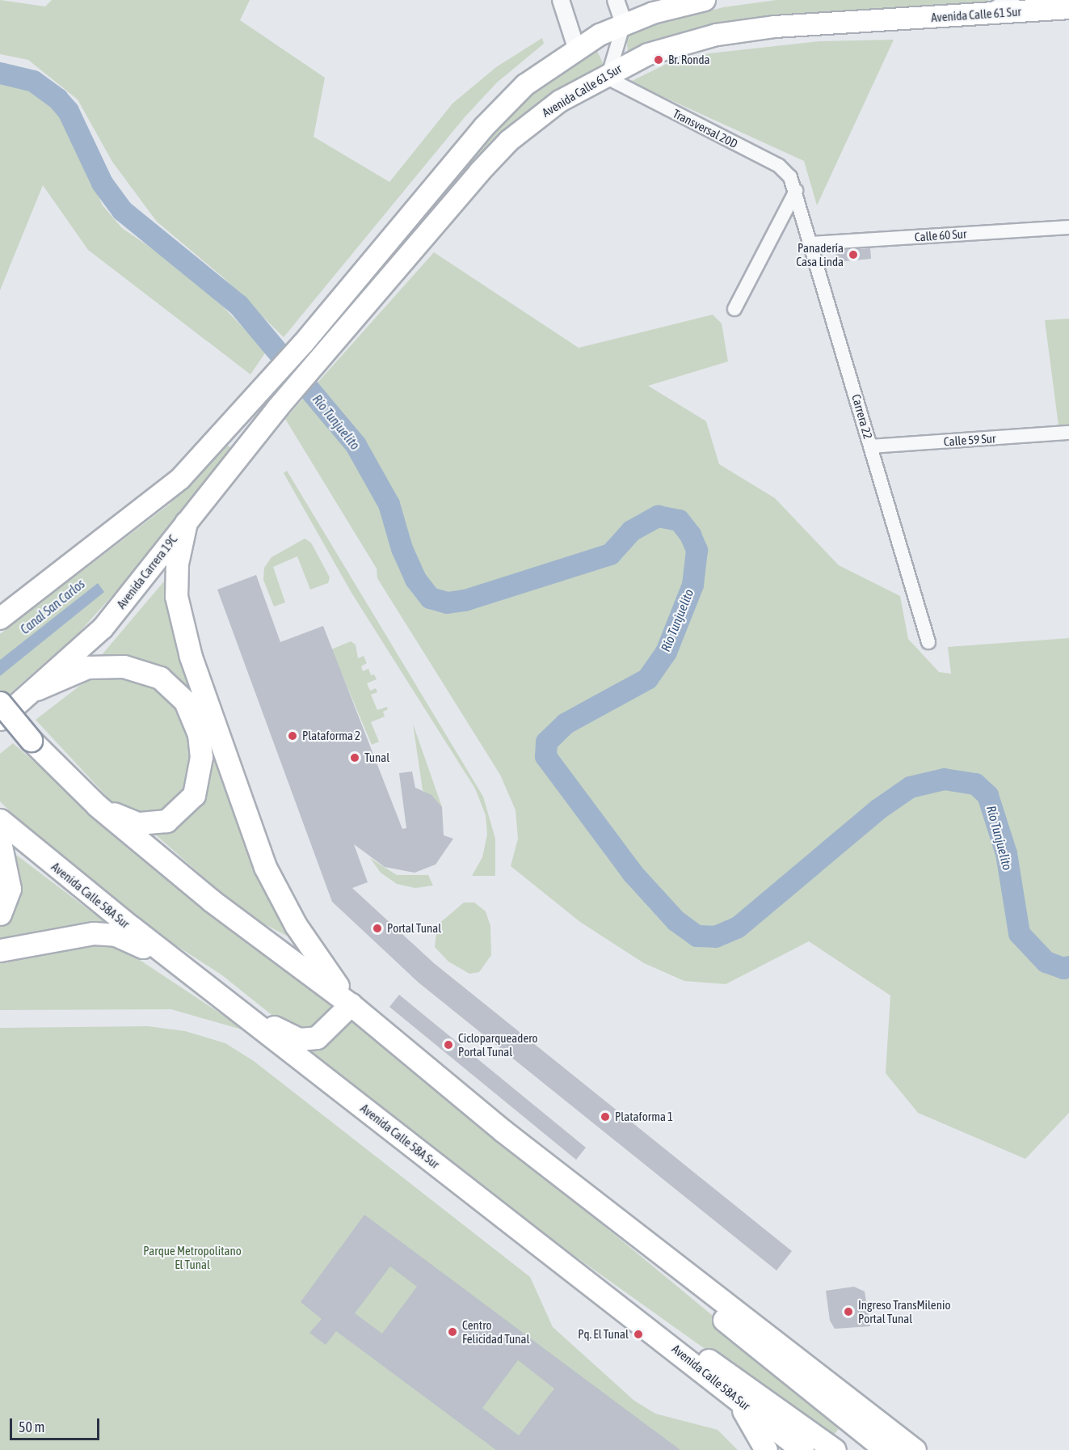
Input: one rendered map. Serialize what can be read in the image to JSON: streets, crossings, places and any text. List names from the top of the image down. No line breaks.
{"streets":{"highway":["Avenida Calle 58A Sur"],"main road":["Avenida Calle 61 Sur","Avenida Carrera 19C"],"street":["Transversal 20D","Calle 60 Sur","Carrera 22","Calle 59 Sur"]},"crossings":[["Avenida Calle 61 Sur","Transversal 20D"],["Avenida Calle 61 Sur","Avenida Carrera 19C"],["Transversal 20D","Carrera 22"],["Calle 60 Sur","Carrera 22"],["Carrera 22","Calle 59 Sur"]],"water":["Río Tunjuelito","Canal San Carlos"],"parks":["Parque Metropolitano El Tunal"],"places":["Br. Ronda","Panadería Casa Linda","Plataforma 2","Tunal","Portal Tunal","Cicloparqueadero Portal Tunal","Plataforma 1","Ingreso TransMilenio Portal Tunal","Centro Felicidad Tunal","Pq. El Tunal"],"scale_bar":"50 m"}
